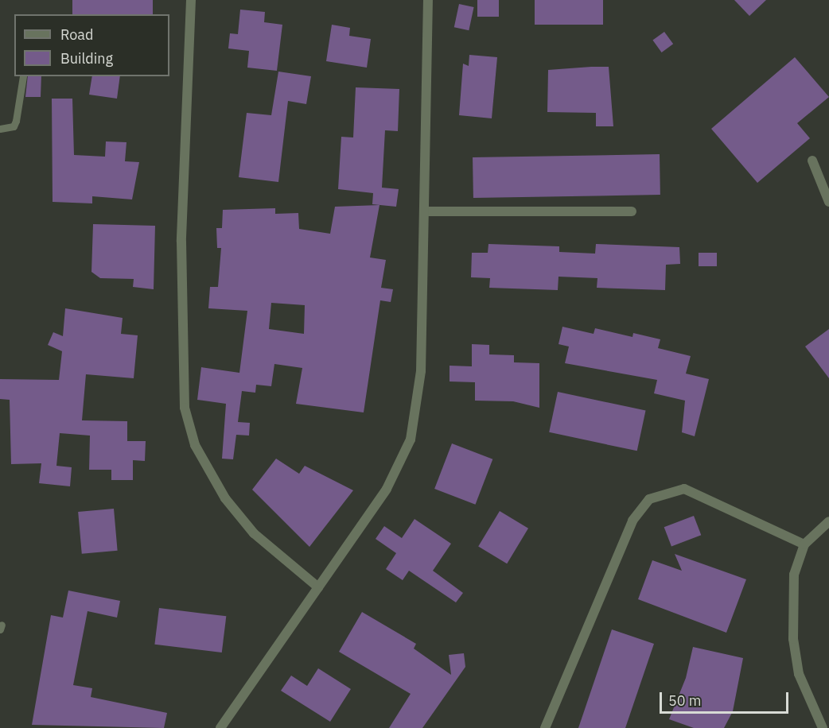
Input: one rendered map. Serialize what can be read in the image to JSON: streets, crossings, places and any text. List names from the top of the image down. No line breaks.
{"legend":["Road","Building"],"scale_bar":"50 m"}
